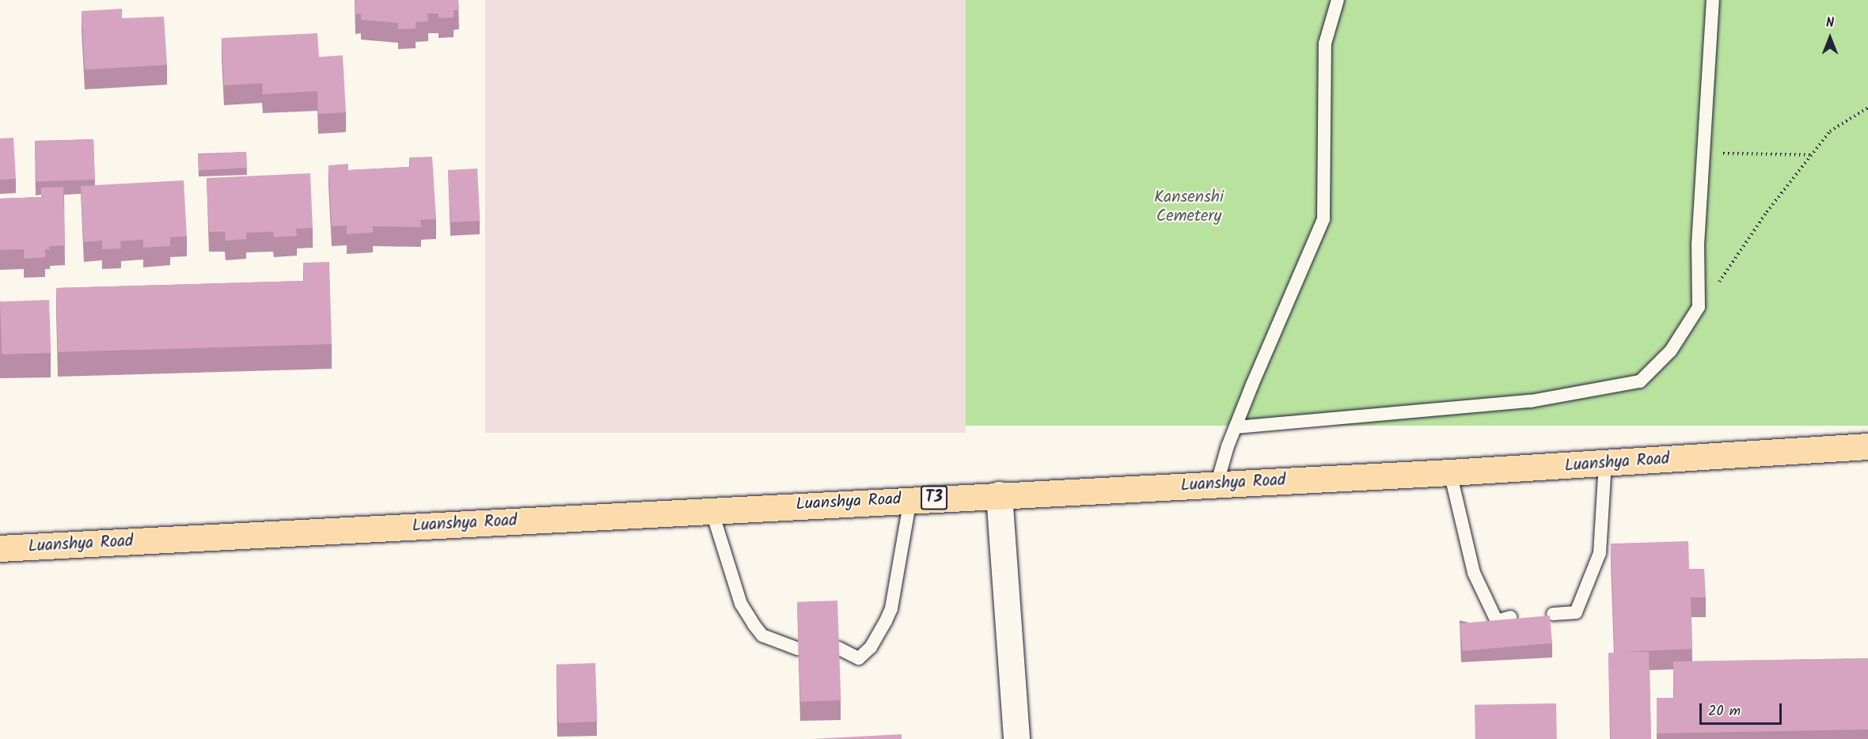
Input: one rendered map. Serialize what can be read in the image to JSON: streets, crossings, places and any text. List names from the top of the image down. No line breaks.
{"streets":{"highway":["Luanshya Road","T3"]},"parks":["Kansenshi Cemetery"],"scale_bar":"20 m","north":"top"}
